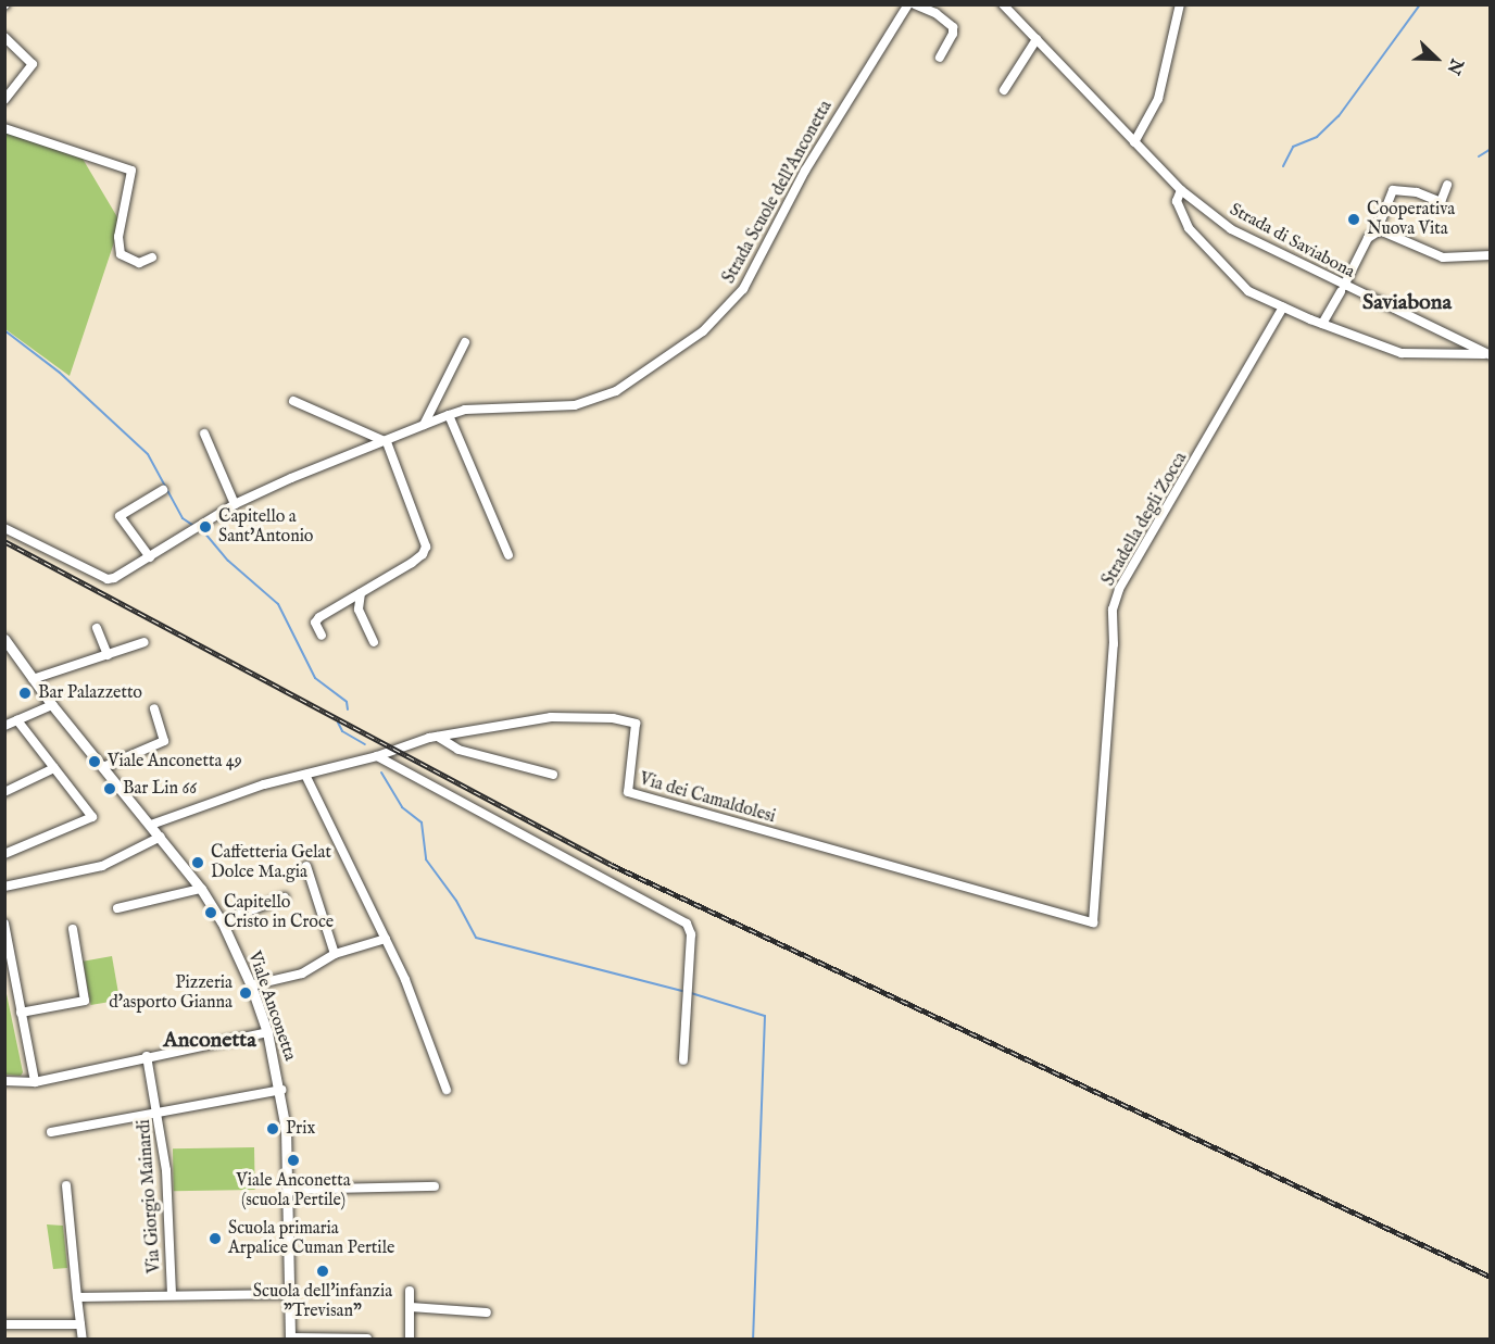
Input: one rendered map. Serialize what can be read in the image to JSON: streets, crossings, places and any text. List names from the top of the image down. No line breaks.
{"streets":{"main road":["Viale Anconetta"],"street":["Strada Scuole dell'Anconetta","Strada di Saviabona","Stradella degli Zocca","Via dei Camaldolesi","Via Giorgio Mainardi"]},"crossings":[["Stradella degli Zocca","Via dei Camaldolesi"],["Via dei Camaldolesi","Viale Anconetta"]],"districts":["Saviabona","Anconetta"],"places":["Cooperativa Nuova Vita","Capitello a Sant'Antonio","Bar Palazzetto","Viale Anconetta 49","Bar Lin 66","Caffetteria Gelat Dolce Ma.gia","Capitello Cristo in Croce","Pizzeria d'asporto Gianna","Prix","Viale Anconetta (scuola Pertile)","Scuola primaria Arpalice Cuman Pertile","Scuola dell'infanzia \"Trevisan\""],"north":"bottom right"}
